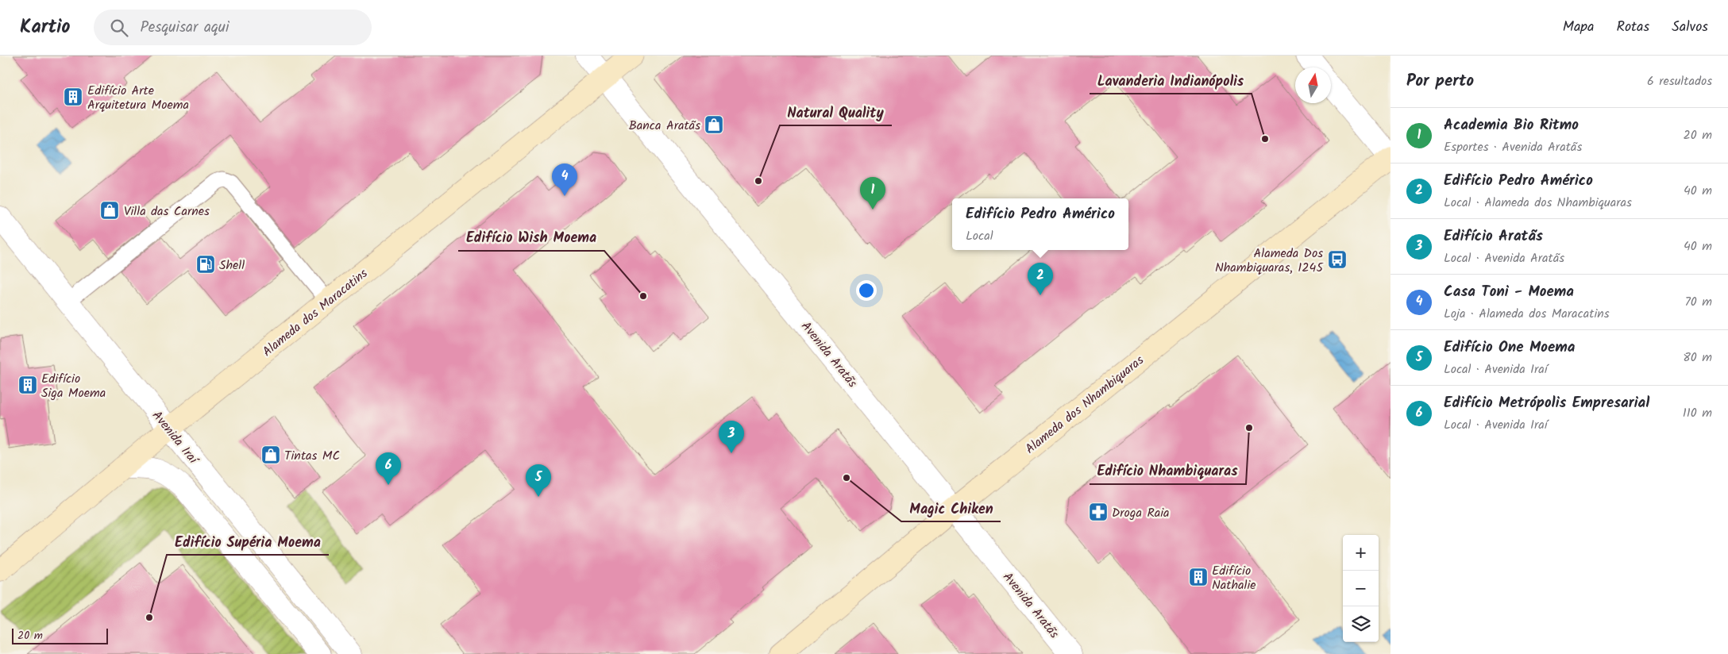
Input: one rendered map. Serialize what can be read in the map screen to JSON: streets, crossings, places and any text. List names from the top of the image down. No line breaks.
{"streets":{"main road":["Alameda dos Maracatins","Alameda dos Nhambiquaras"],"street":["Avenida Aratãs","Avenida Iraí"]},"crossings":[["Alameda dos Maracatins","Avenida Aratãs"],["Alameda dos Maracatins","Avenida Iraí"],["Avenida Aratãs","Alameda dos Nhambiquaras"]],"places":{"building":["Edifício Arte Arquitetura Moema","Edifício Siga Moema","Edifício Nathalie"],"shop":["Banca Aratãs","Villa das Carnes","Tintas MC"],"other":["Lavanderia Indianópolis","Natural Quality","Edifício Wish Moema","Edifício Nhambiquaras","Magic Chiken","Edifício Supéria Moema"],"bus stop":["Alameda Dos Nhambiquaras, 1245"],"fuel station":["Shell"],"pharmacy":["Droga Raia"]},"scale_bar":"20 m","north":"top","page":{"header":"Kartio","search":"Pesquisar aqui","nav":["Mapa","Rotas","Salvos"],"heading":["Por perto","6 resultados"],"list":[{"mark":"1","name":"Academia Bio Ritmo","note":"Esportes · Avenida Aratãs","value":"20 m"},{"mark":"2","name":"Edifício Pedro Américo","note":"Local · Alameda dos Nhambiquaras","value":"40 m"},{"mark":"3","name":"Edifício Aratãs","note":"Local · Avenida Aratãs","value":"40 m"},{"mark":"4","name":"Casa Toni - Moema","note":"Loja · Alameda dos Maracatins","value":"70 m"},{"mark":"5","name":"Edifício One Moema","note":"Local · Avenida Iraí","value":"80 m"},{"mark":"6","name":"Edifício Metrópolis Empresarial","note":"Local · Avenida Iraí","value":"110 m"}],"pins":["4","1","2","3","6","5"],"popup":["Edifício Pedro Américo","Local"],"map_buttons":["+","−"],"scale":"20 m"}}
